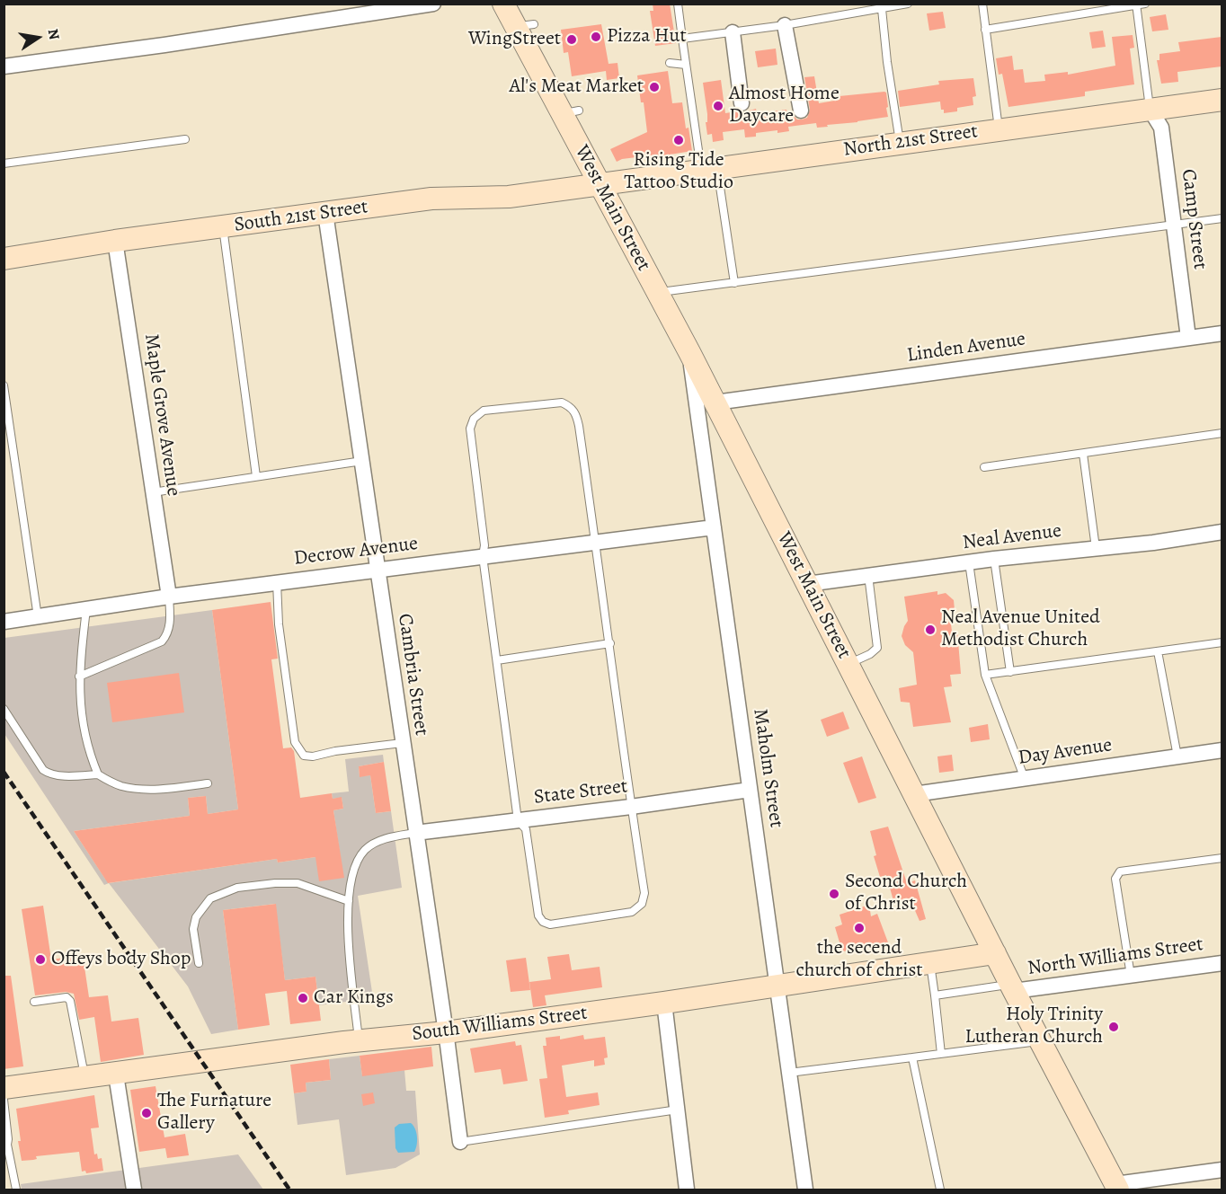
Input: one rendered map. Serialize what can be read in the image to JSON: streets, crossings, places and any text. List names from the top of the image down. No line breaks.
{"streets":{"main road":["North 21st Street","West Main Street","South 21st Street","South Williams Street"],"street":["Camp Street","Linden Avenue","Maple Grove Avenue","Neal Avenue","Decrow Avenue","Cambria Street","Day Avenue","Maholm Street","State Street","North Williams Street"]},"crossings":[["North 21st Street","West Main Street"],["North 21st Street","South 21st Street"],["North 21st Street","Camp Street"],["West Main Street","South 21st Street"],["West Main Street","Linden Avenue"],["West Main Street","Neal Avenue"],["West Main Street","Day Avenue"],["West Main Street","Maholm Street"],["West Main Street","North Williams Street"],["West Main Street","South Williams Street"],["South 21st Street","Maple Grove Avenue"],["South 21st Street","Cambria Street"],["Camp Street","Linden Avenue"],["Maple Grove Avenue","Decrow Avenue"],["Decrow Avenue","Cambria Street"],["Decrow Avenue","Maholm Street"],["Cambria Street","State Street"],["Cambria Street","South Williams Street"],["Maholm Street","State Street"],["Maholm Street","South Williams Street"]],"places":["Pizza Hut","WingStreet","Al's Meat Market","Almost Home Daycare","Rising Tide Tattoo Studio","Neal Avenue United Methodist Church","Second Church of Christ","the secend church of christ","Offeys body Shop","Car Kings","Holy Trinity Lutheran Church","The Furnature Gallery"],"north":"right"}
